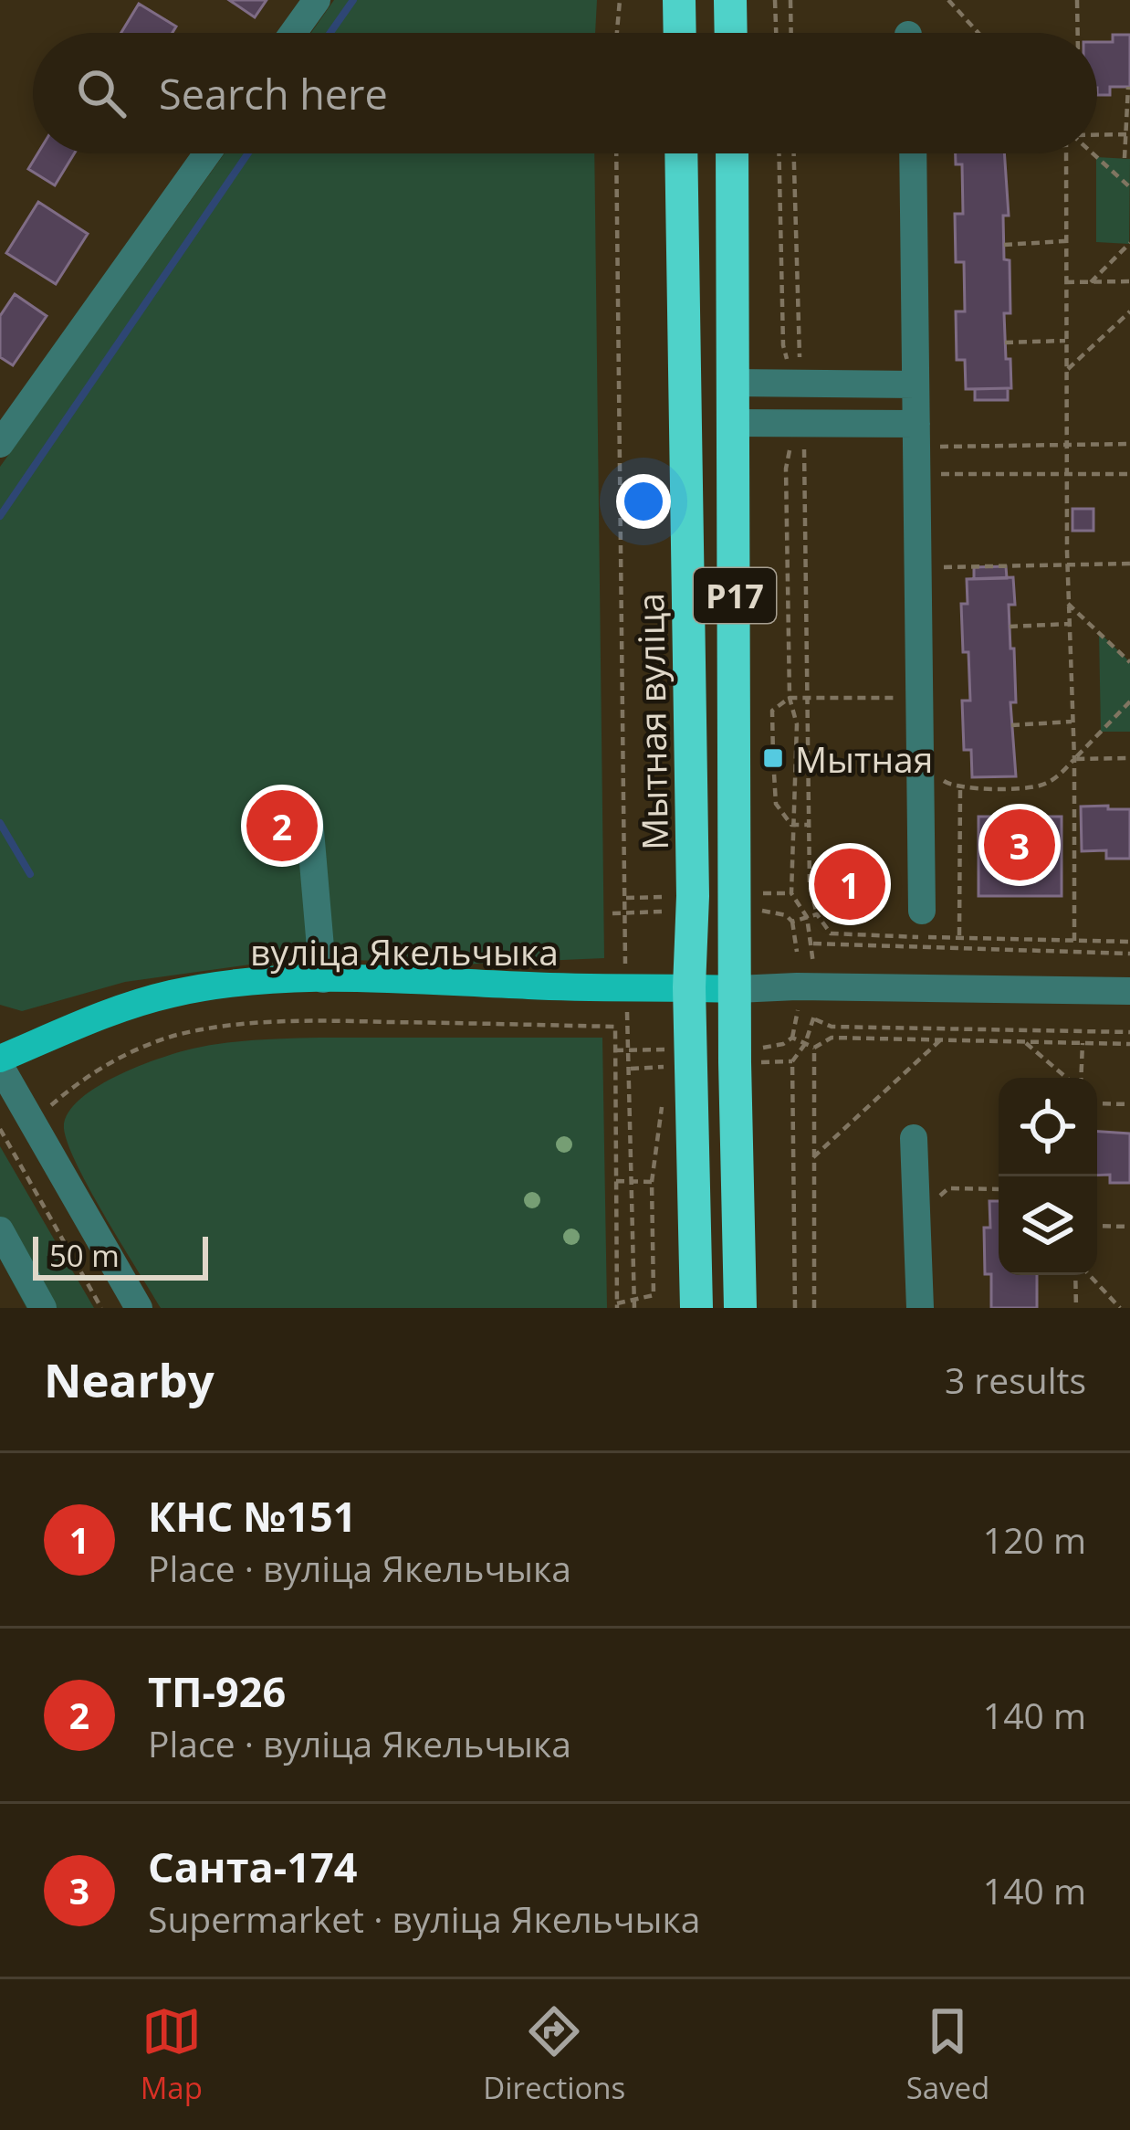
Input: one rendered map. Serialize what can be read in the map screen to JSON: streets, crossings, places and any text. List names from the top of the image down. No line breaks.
{"streets":{"highway":["Р17","Мытная вуліца"],"main road":["вуліца Якельчыка"]},"crossings":[["Р17","вуліца Якельчыка"],["Мытная вуліца","вуліца Якельчыка"]],"places":{"transit":["Мытная"]},"scale_bar":"50 m","page":{"search":"Search here","pins":["2","3","1"],"scale":"50 m","heading":["Nearby","3 results"],"list":[{"mark":"1","name":"КНС №151","note":"Place · вуліца Якельчыка","value":"120 m"},{"mark":"2","name":"ТП-926","note":"Place · вуліца Якельчыка","value":"140 m"},{"mark":"3","name":"Санта-174","note":"Supermarket · вуліца Якельчыка","value":"140 m"}],"nav":["Map","Directions","Saved"]}}
